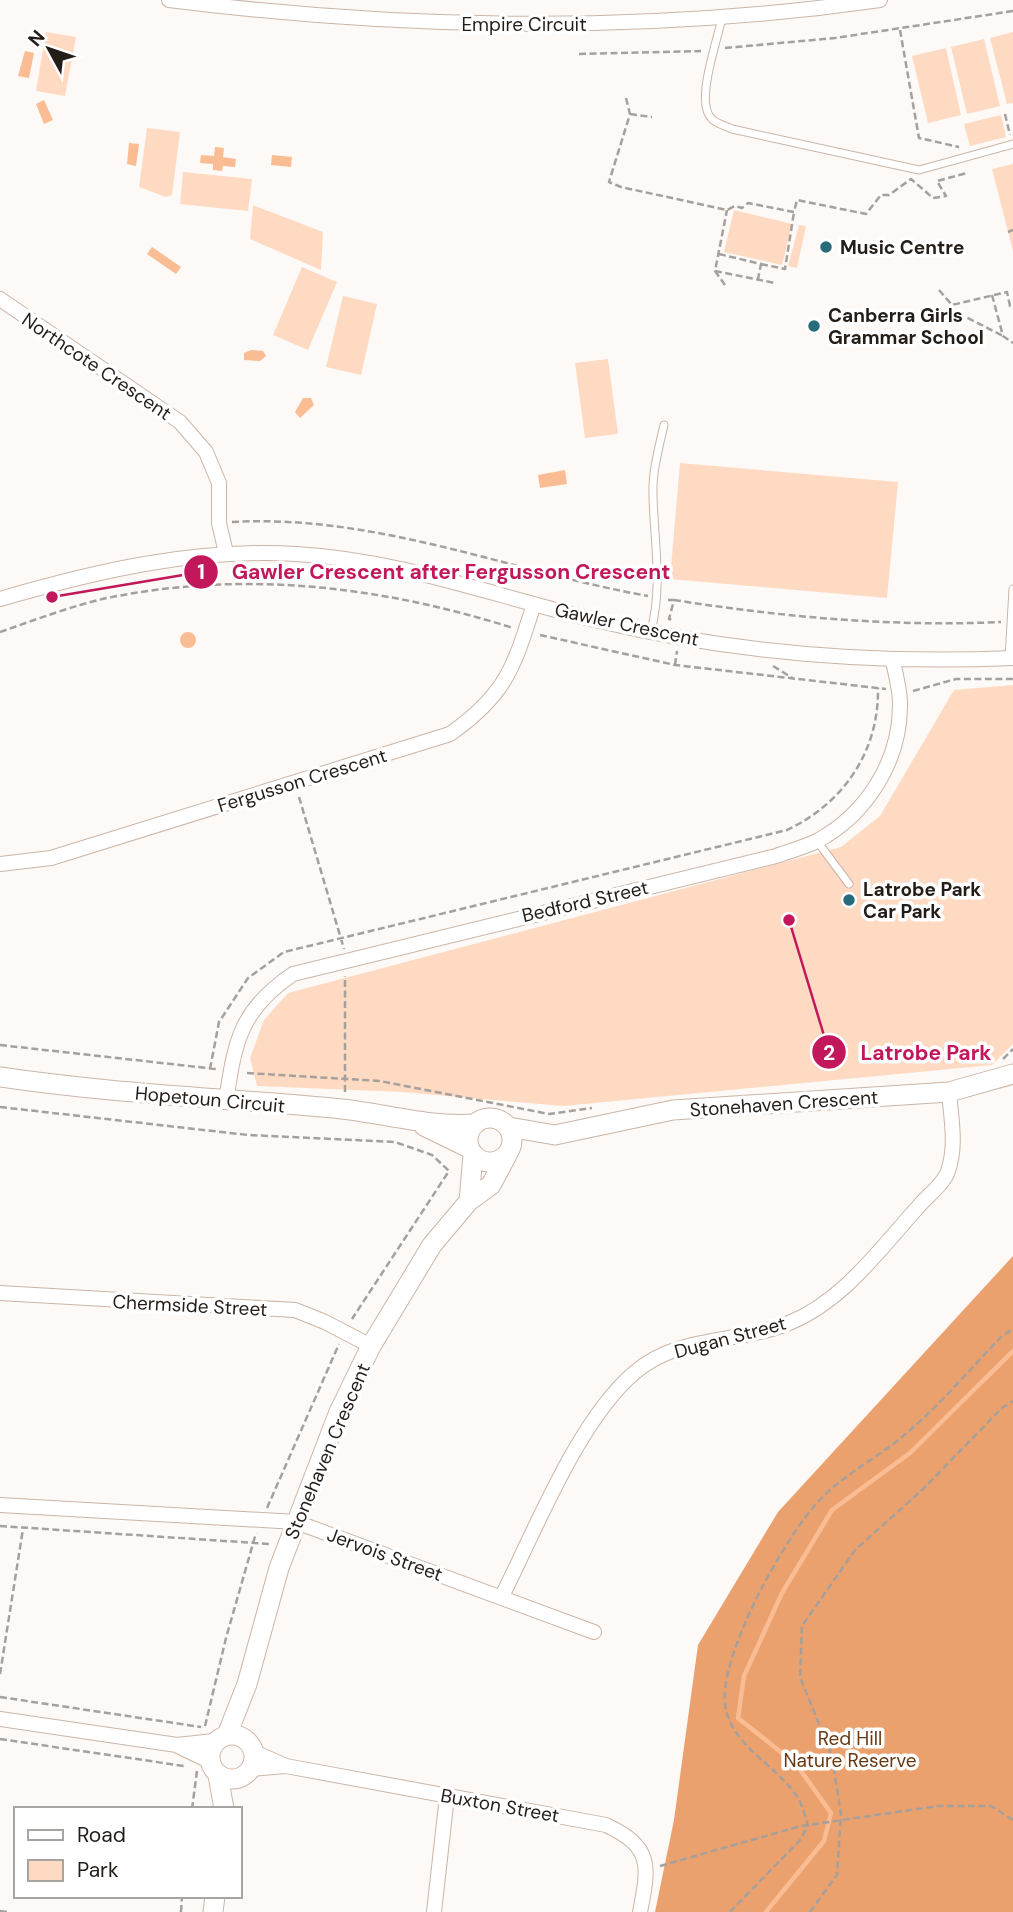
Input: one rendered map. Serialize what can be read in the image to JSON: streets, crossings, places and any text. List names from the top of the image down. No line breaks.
{"streets":{"main road":["Hopetoun Circuit","Stonehaven Crescent"],"street":["Empire Circuit","Northcote Crescent","Gawler Crescent","Fergusson Crescent","Bedford Street","Chermside Street","Dugan Street","Jervois Street","Buxton Street"]},"crossings":[["Northcote Crescent","Gawler Crescent"],["Gawler Crescent","Fergusson Crescent"],["Gawler Crescent","Bedford Street"],["Bedford Street","Hopetoun Circuit"],["Hopetoun Circuit","Stonehaven Crescent"],["Stonehaven Crescent","Chermside Street"],["Stonehaven Crescent","Dugan Street"],["Stonehaven Crescent","Jervois Street"],["Stonehaven Crescent","Buxton Street"],["Dugan Street","Jervois Street"]],"parks":["Red Hill Nature Reserve"],"places":["Music Centre","Canberra Girls Grammar School","Gawler Crescent after Fergusson Crescent","Latrobe Park Car Park","Latrobe Park"],"legend":["Road","Park"],"north":"top left"}
